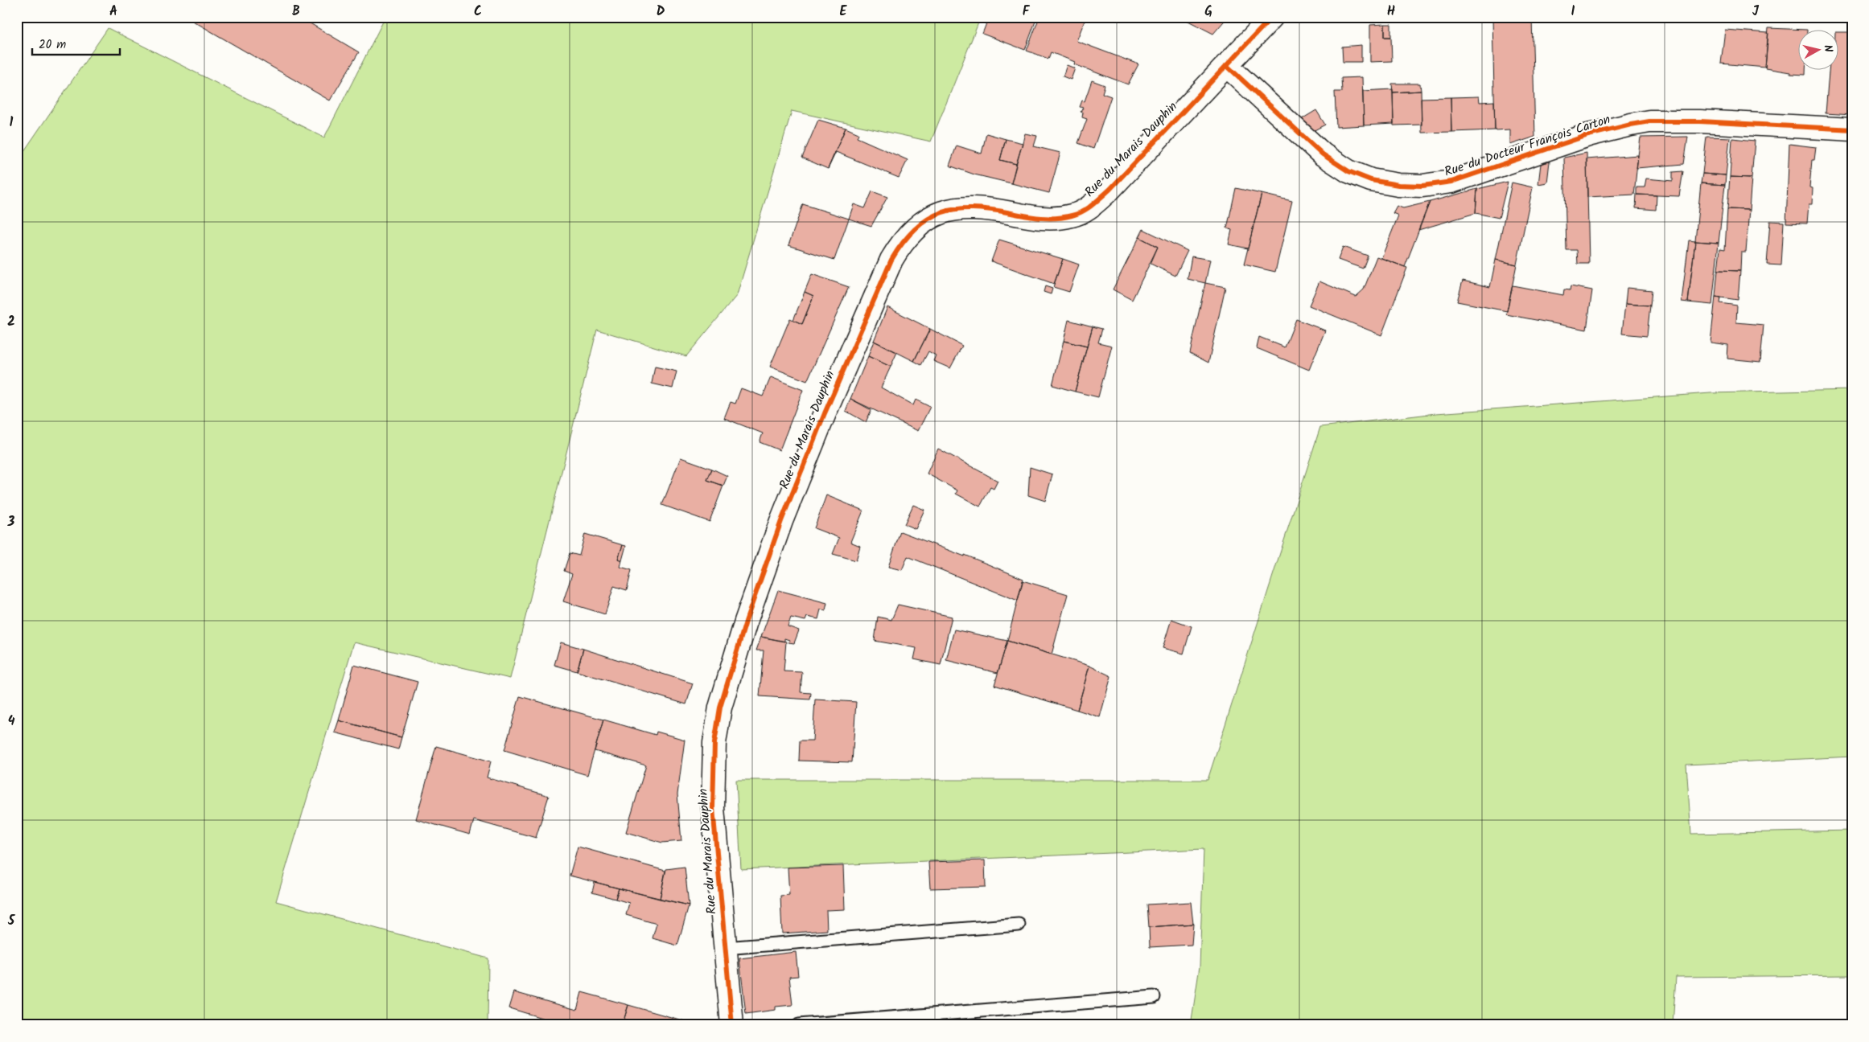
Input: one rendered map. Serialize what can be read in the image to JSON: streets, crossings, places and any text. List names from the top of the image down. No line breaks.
{"streets":{"street":["Rue du Docteur François Carton","Rue du Marais Dauphin"]},"crossings":[["Rue du Docteur François Carton","Rue du Marais Dauphin"]],"scale_bar":"20 m","north":"right","grid":{"columns":["A","B","C","D","E","F","G","H","I","J"],"rows":["1","2","3","4","5"]}}
